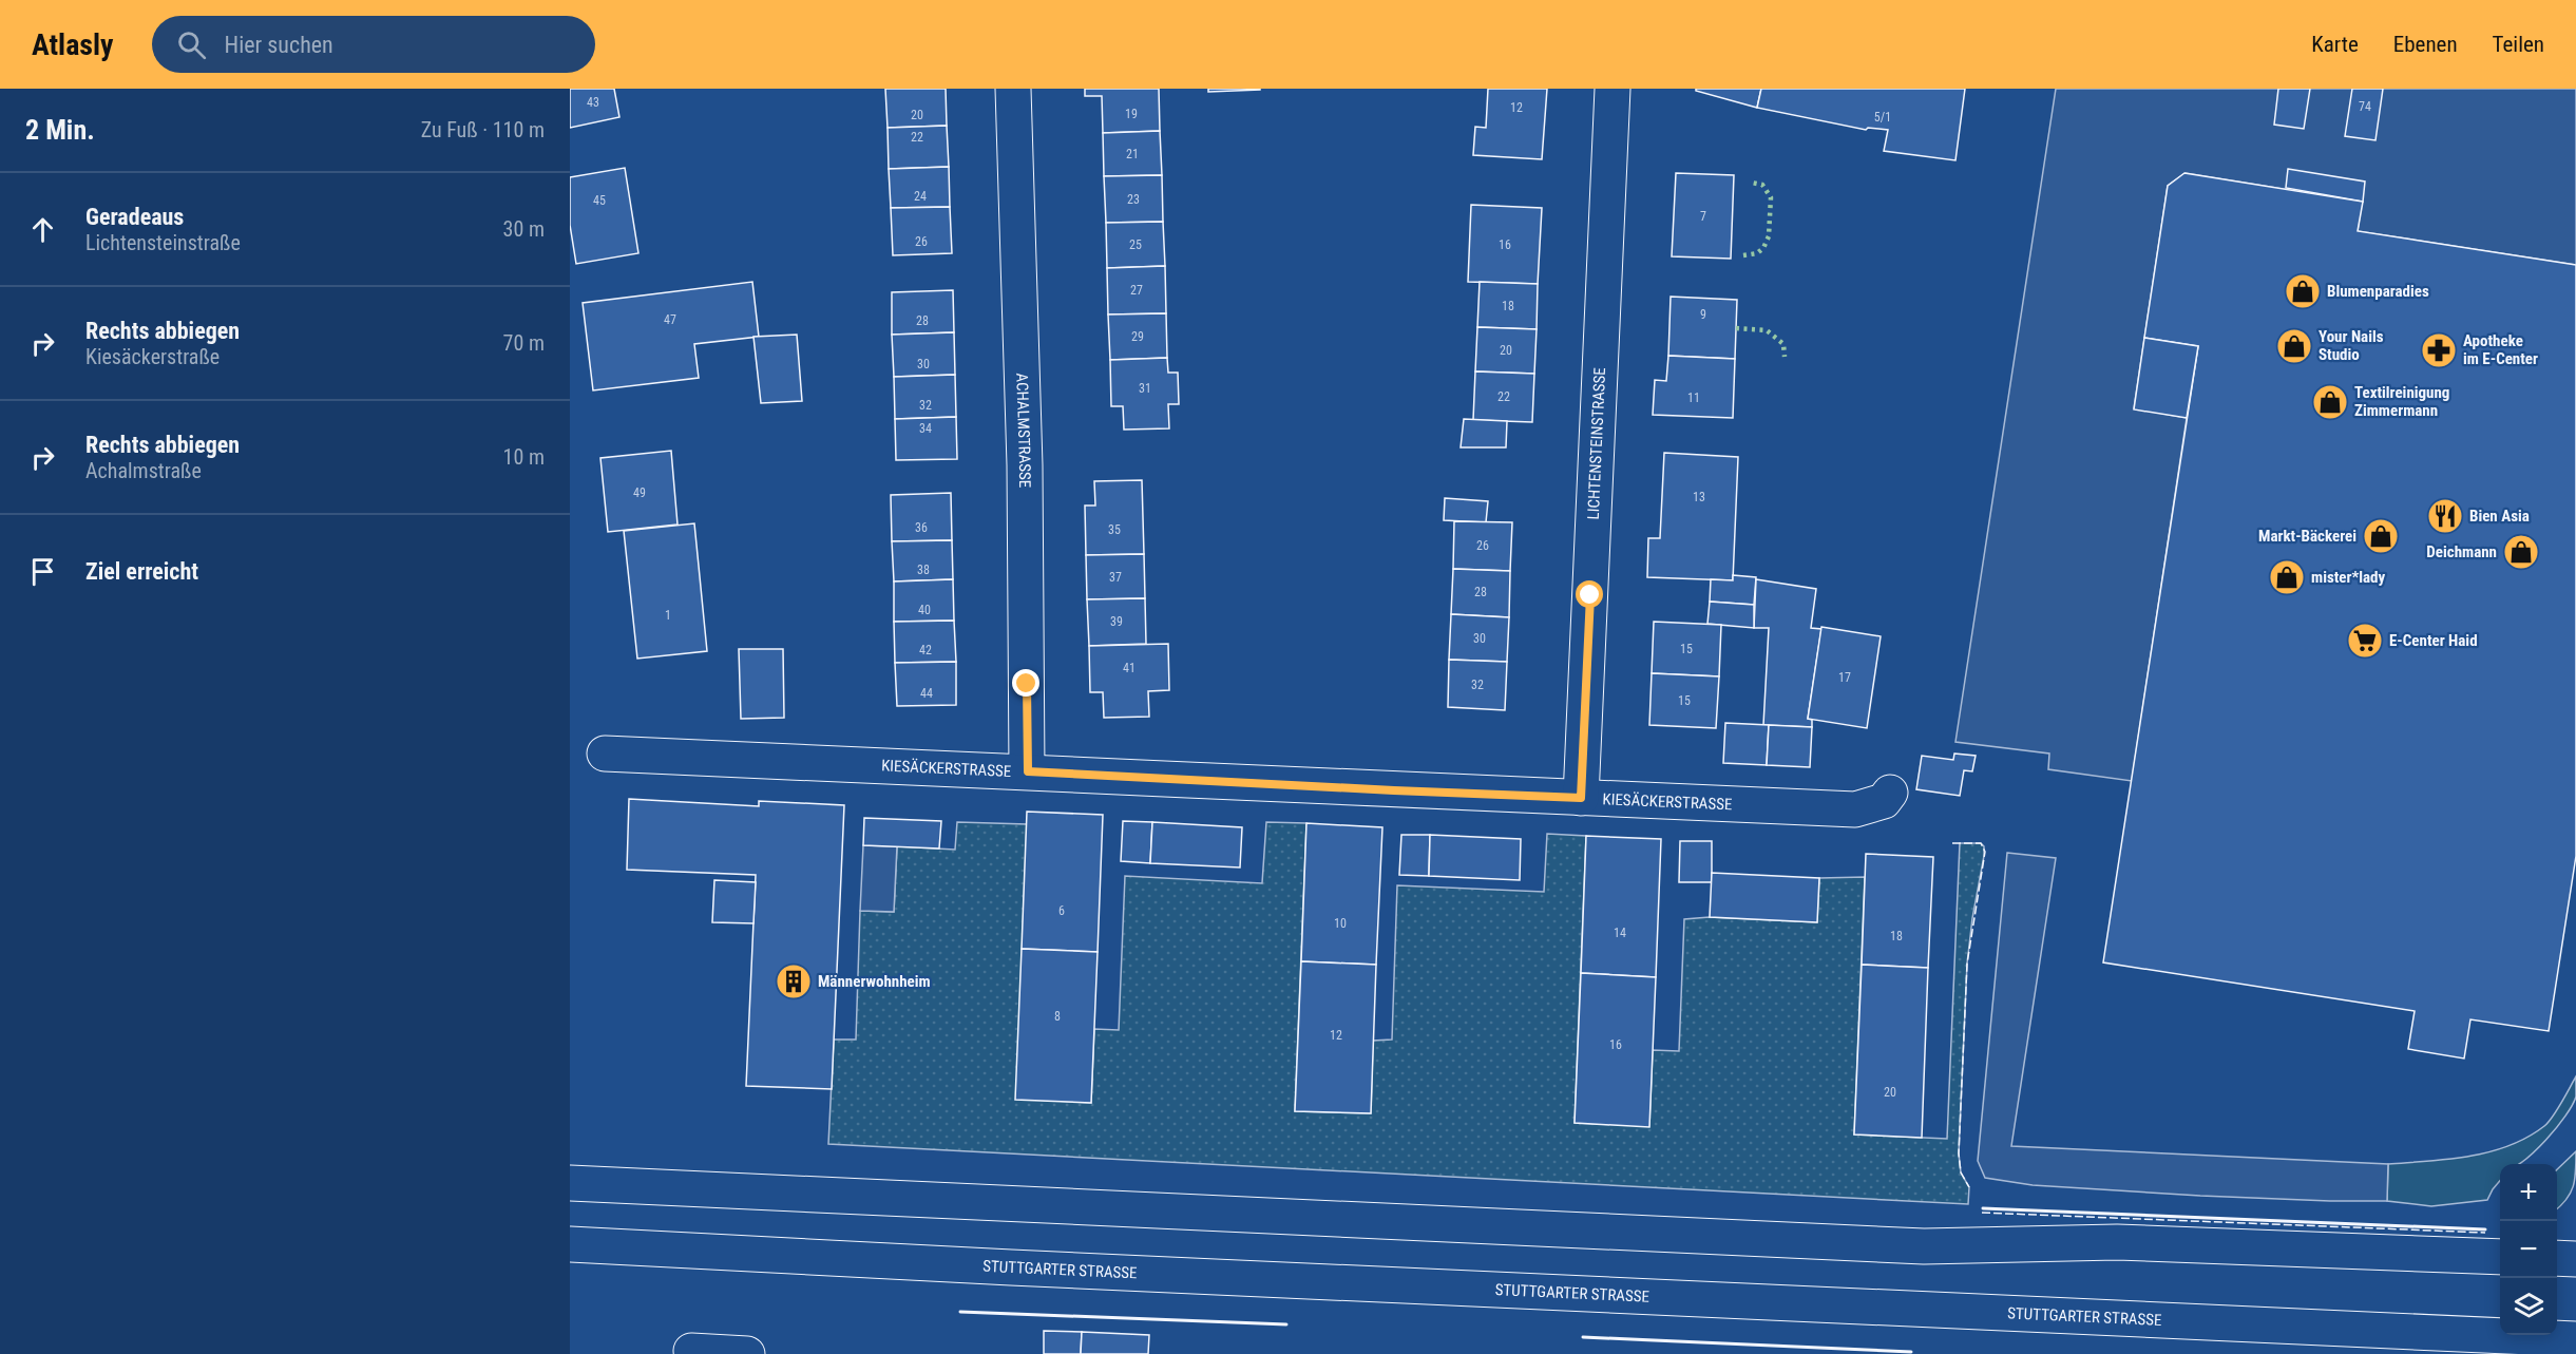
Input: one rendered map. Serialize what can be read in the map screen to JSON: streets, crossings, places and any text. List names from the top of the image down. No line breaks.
{"streets":{"main road":["ACHALMSTRASSE","LICHTENSTEINSTRASSE","KIESÄCKERSTRASSE","STUTTGARTER STRASSE"]},"crossings":[["ACHALMSTRASSE","KIESÄCKERSTRASSE"],["LICHTENSTEINSTRASSE","KIESÄCKERSTRASSE"]],"places":{"shop":["Blumenparadies","Your Nails Studio","Textilreinigung Zimmermann","Markt-Bäckerei","Deichmann","mister*lady"],"pharmacy":["Apotheke im E-Center"],"restaurant":["Bien Asia"],"supermarket":["E-Center Haid"],"building":["Männerwohnheim"]},"house_numbers":["43","74","12","19","20","5/1","22","21","24","23","45","7","26","25","16","27","18","9","47","28","29","20","30","31","22","11","32","34","49","13","36","35","26","38","37","28","40","1","39","30","15","42","41","17","32","44","15","6","10","14","18","8","12","16","20"],"page":{"header":"Atlasly","search":"Hier suchen","nav":["Karte","Ebenen","Teilen"],"heading":["2 Min.","Zu Fuß · 110 m"],"list":[["Geradeaus","Lichtensteinstraße","30 m"],["Rechts abbiegen","Kiesäckerstraße","70 m"],["Rechts abbiegen","Achalmstraße","10 m"],"Ziel erreicht"],"map_buttons":["+","−"]}}
